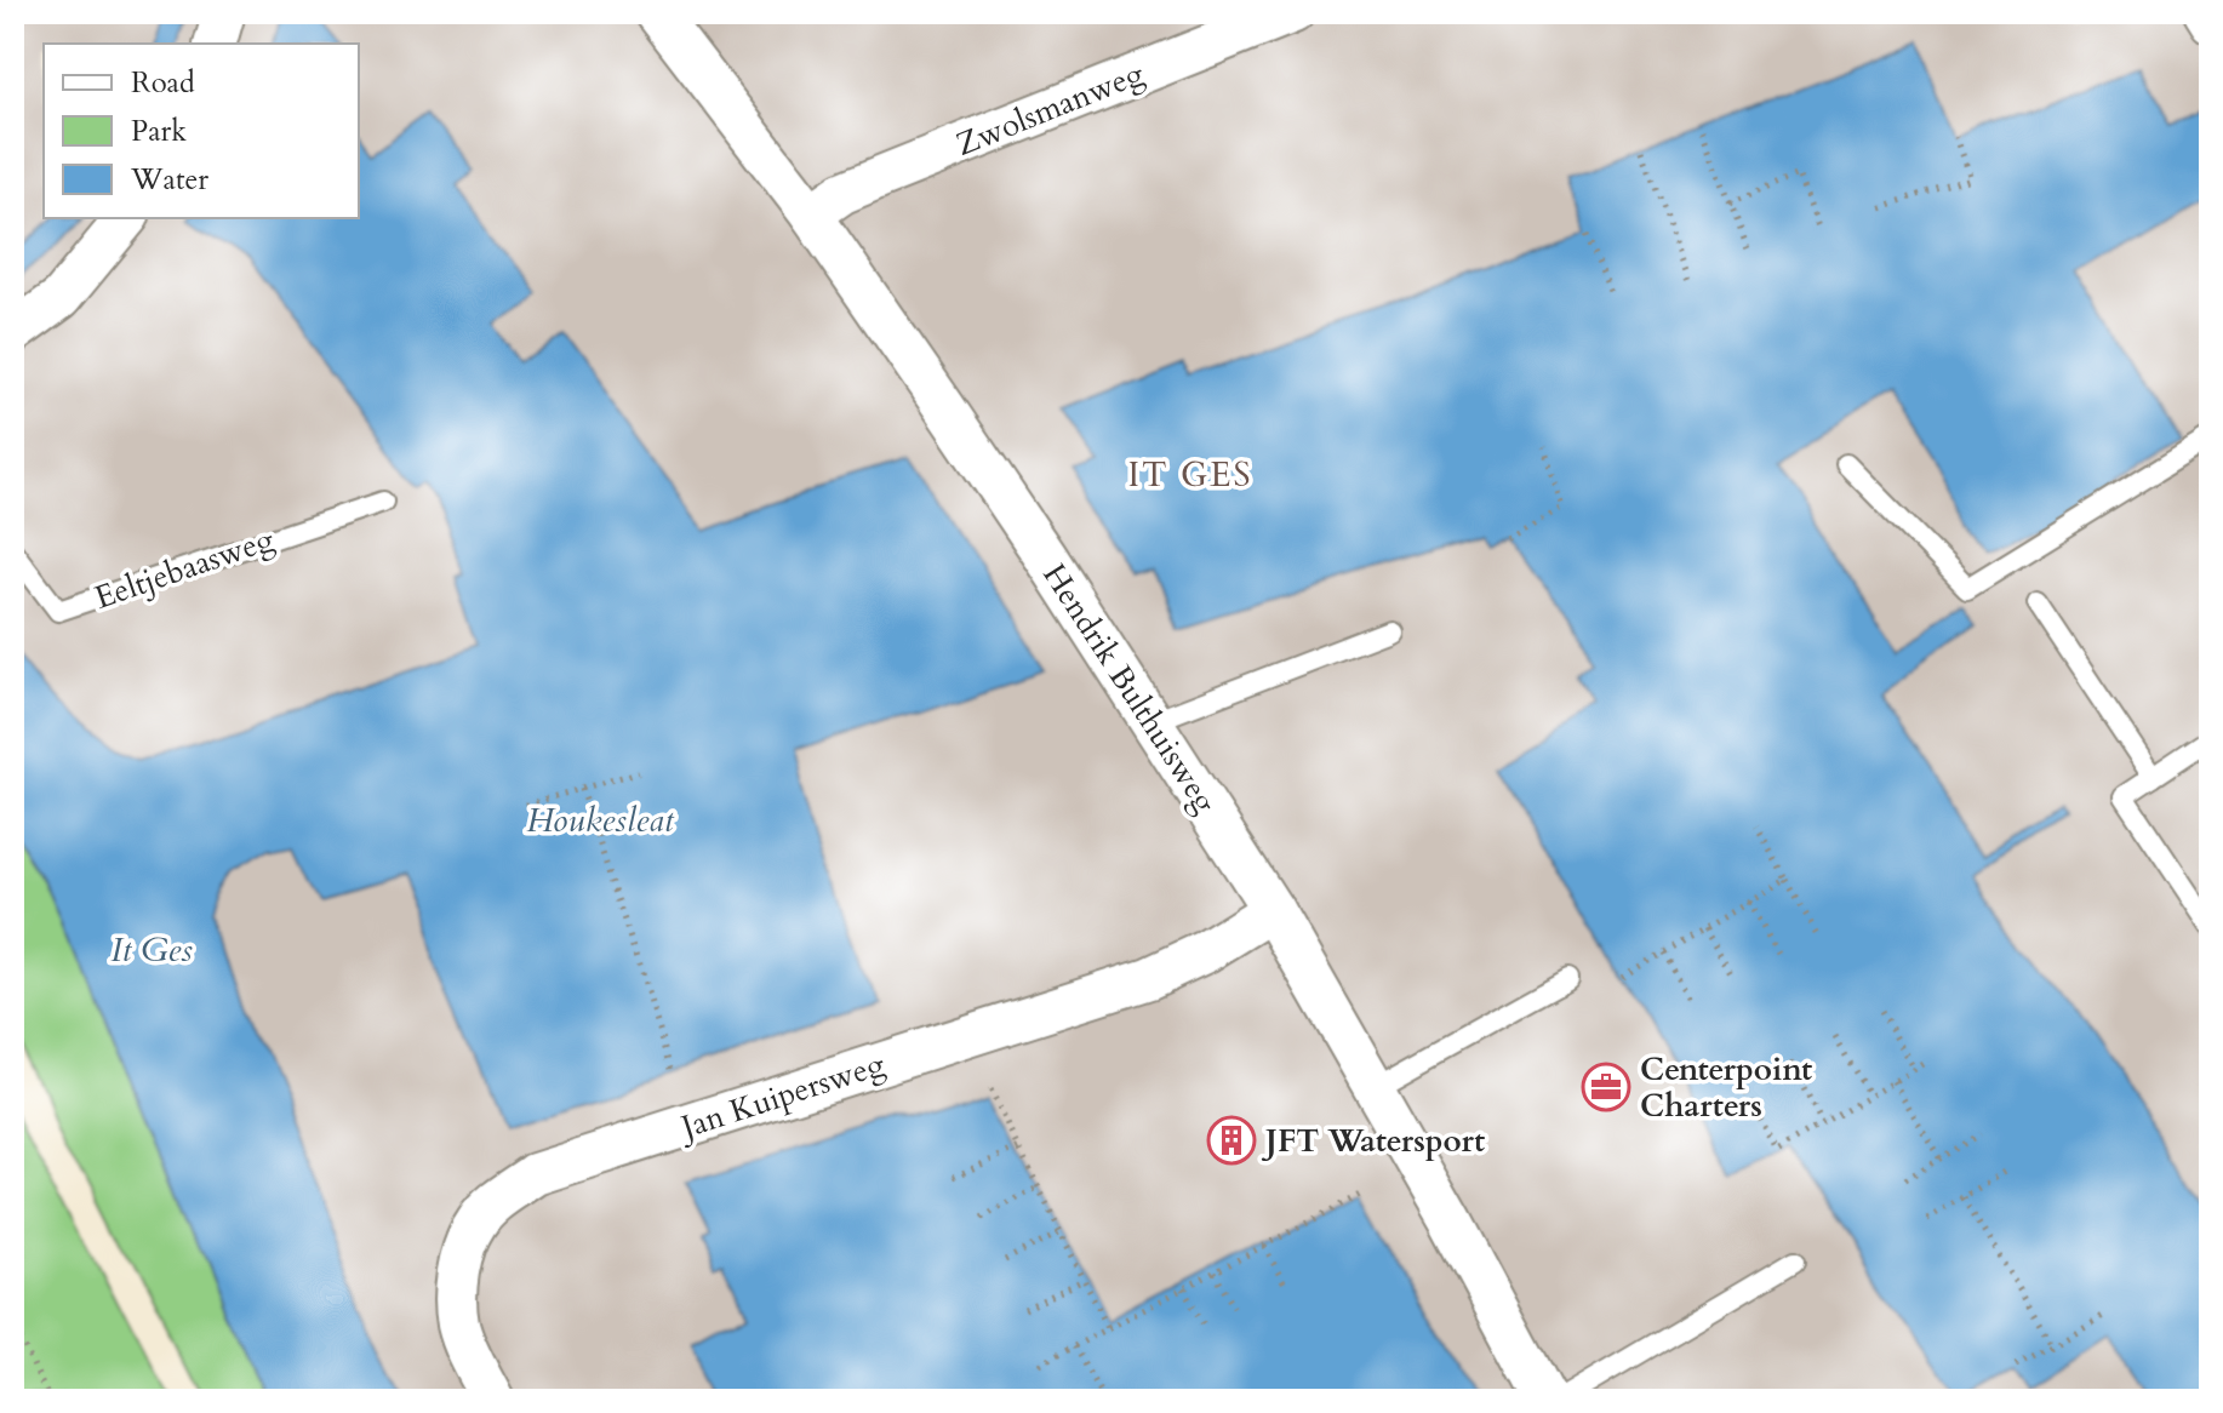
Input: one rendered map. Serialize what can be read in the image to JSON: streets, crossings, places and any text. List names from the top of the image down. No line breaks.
{"streets":{"street":["Zwolsmanweg","Hendrik Bulthuisweg","Jan Kuipersweg"],"lane":["Eeltjebaasweg"]},"crossings":[["Zwolsmanweg","Hendrik Bulthuisweg"],["Hendrik Bulthuisweg","Jan Kuipersweg"]],"districts":["IT GES"],"water":["Houkesleat","It Ges"],"places":{"office":["Centerpoint Charters"],"building":["JFT Watersport"]},"legend":["Road","Park","Water"]}
